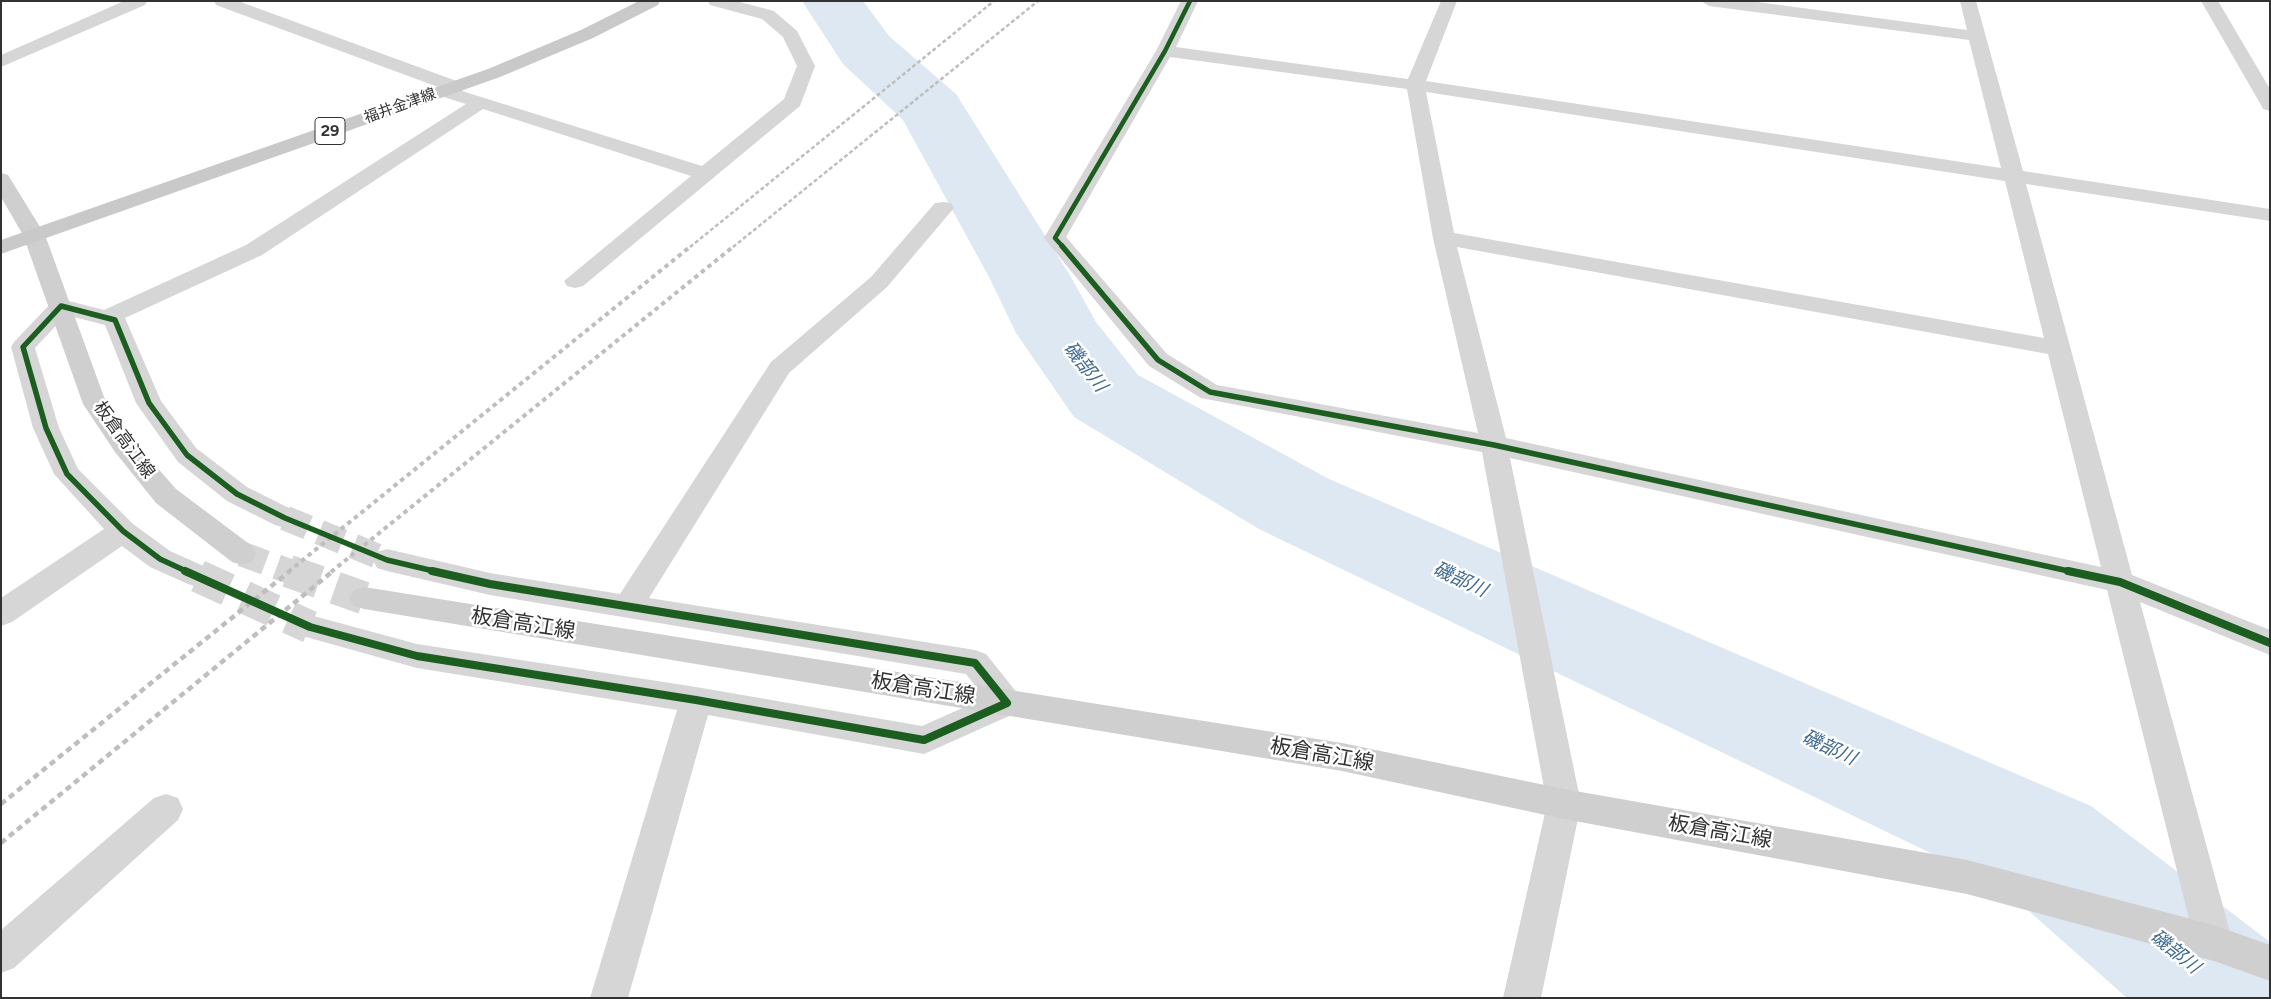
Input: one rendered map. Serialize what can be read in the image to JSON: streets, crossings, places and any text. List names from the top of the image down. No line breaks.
{"streets":{"main road":["福井金津線","29","板倉高江線"]},"crossings":[["福井金津線","板倉高江線"]],"water":["磯部川"]}
